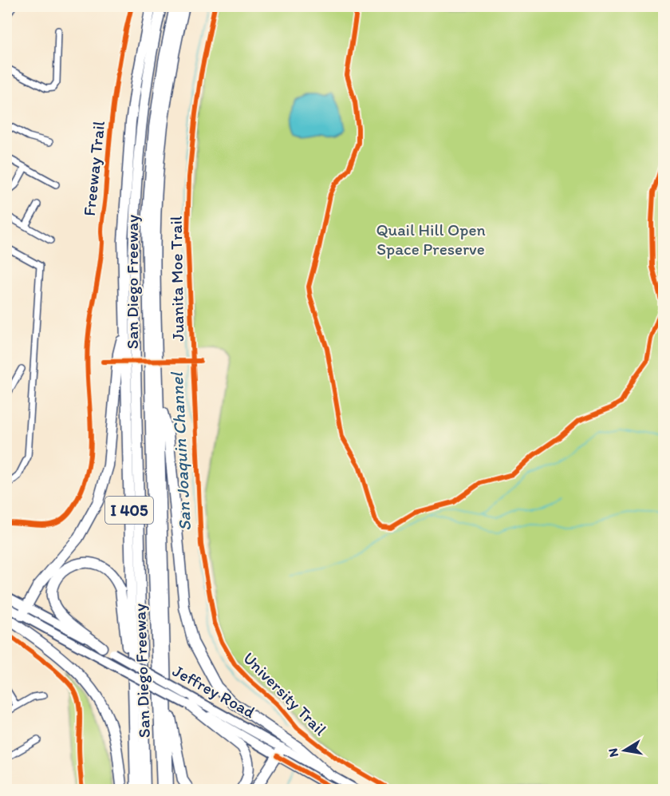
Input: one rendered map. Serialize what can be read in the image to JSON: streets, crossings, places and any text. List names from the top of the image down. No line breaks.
{"streets":{"highway":["San Diego Freeway","I 405"],"main road":["Jeffrey Road"],"cycle path":["Freeway Trail","Juanita Moe Trail"]},"water":["San Joaquin Channel"],"parks":["Quail Hill Open Space Preserve"],"north":"left"}
